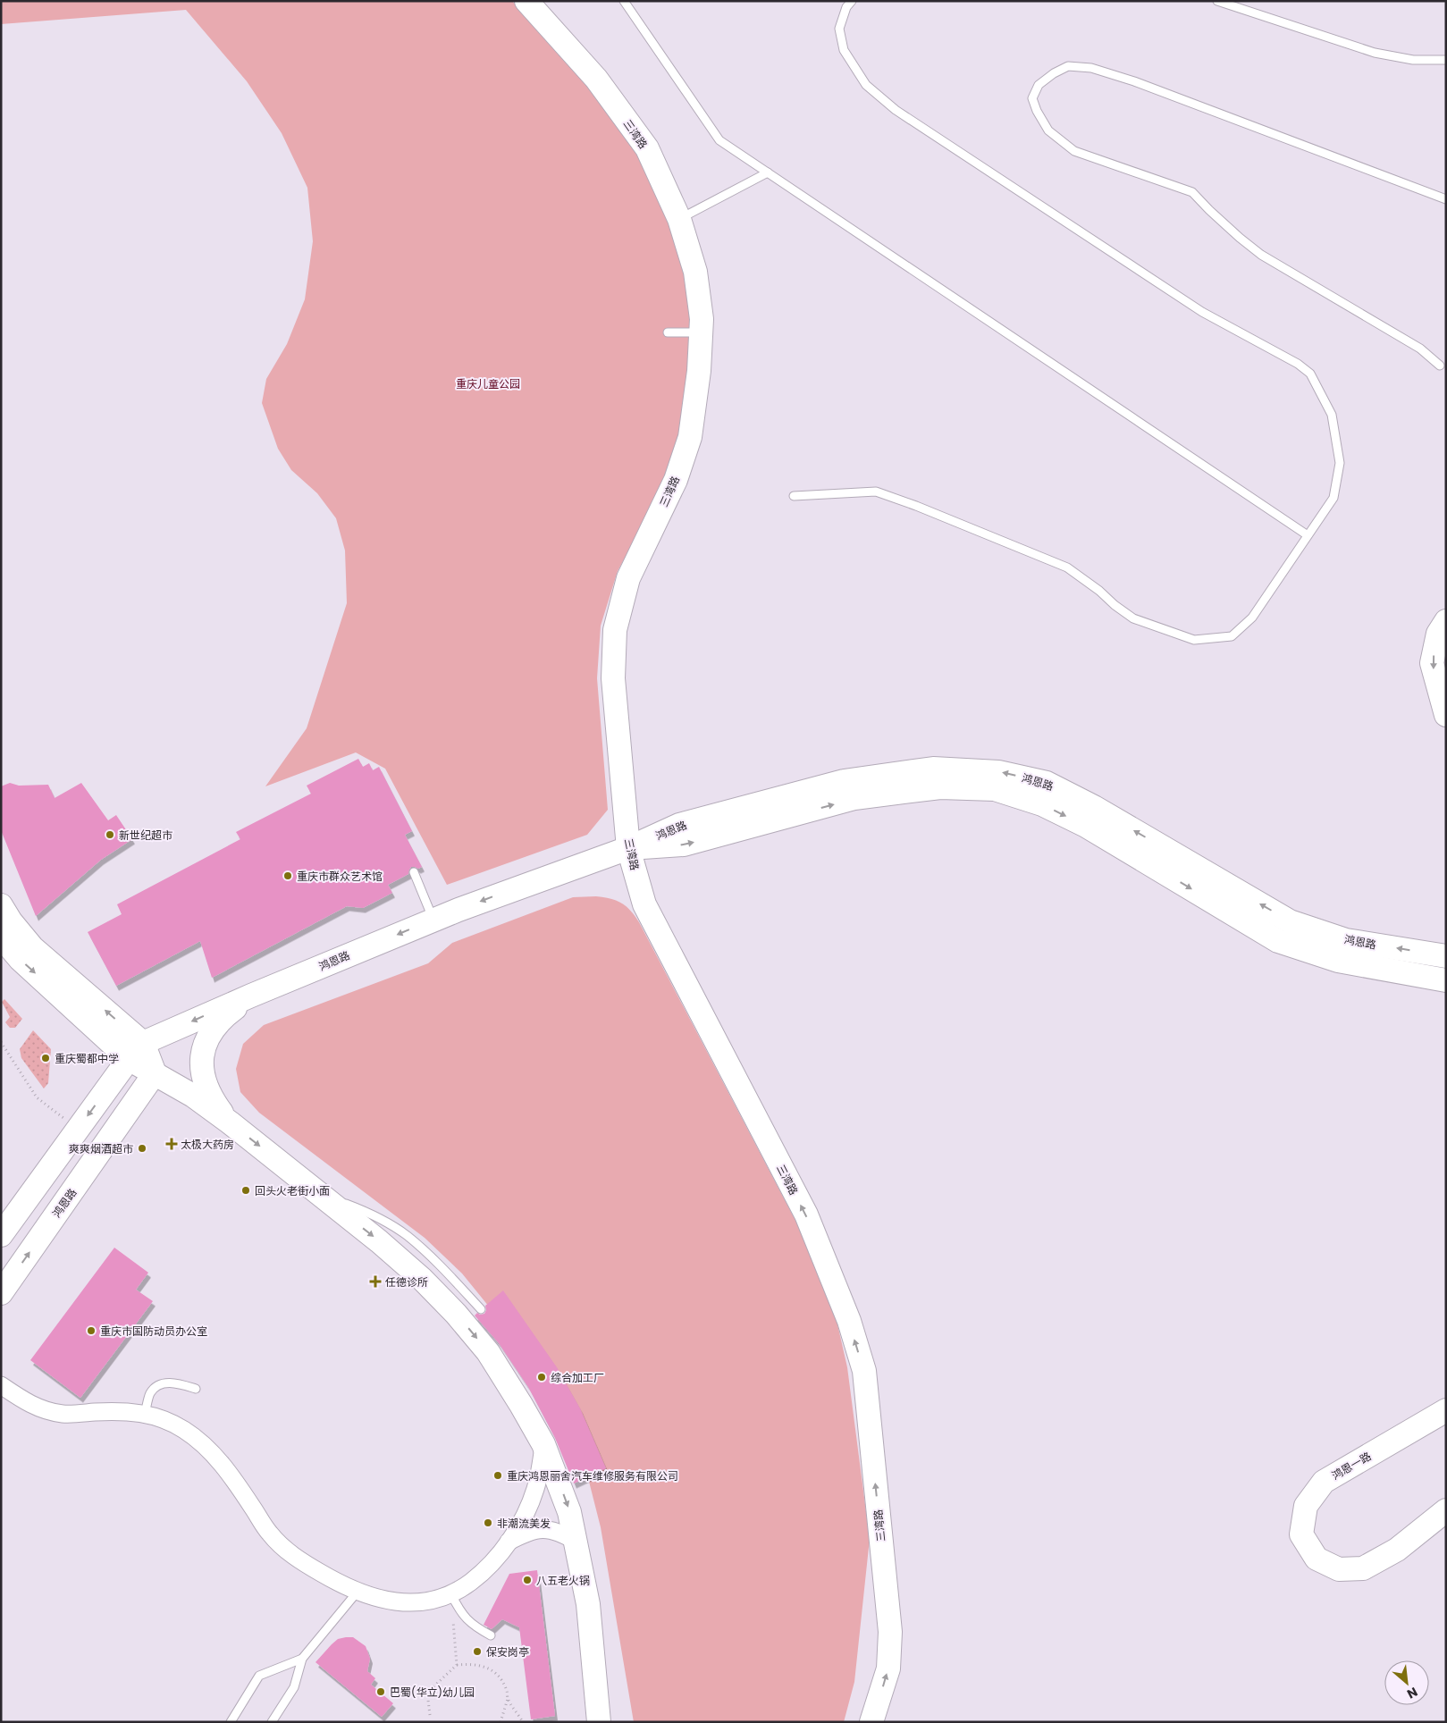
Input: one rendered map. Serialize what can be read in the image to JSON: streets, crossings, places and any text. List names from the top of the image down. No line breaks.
{"streets":{"street":["三湾路","鸿恩路","鸿恩一路"]},"crossings":[["三湾路","鸿恩路"]],"one_way":["三湾路"],"parks":["重庆儿童公园"],"places":{"other":["新世纪超市","重庆市群众艺术馆","重庆蜀都中学","爽爽烟酒超市","回头火老街小面","重庆市国防动员办公室","综合加工厂","重庆鸿恩丽舍汽车维修服务有限公司","非潮流美发","八五老火锅","保安岗亭","巴蜀(华立)幼儿园"],"health":["太极大药房","任德诊所"]},"north":"bottom right"}
